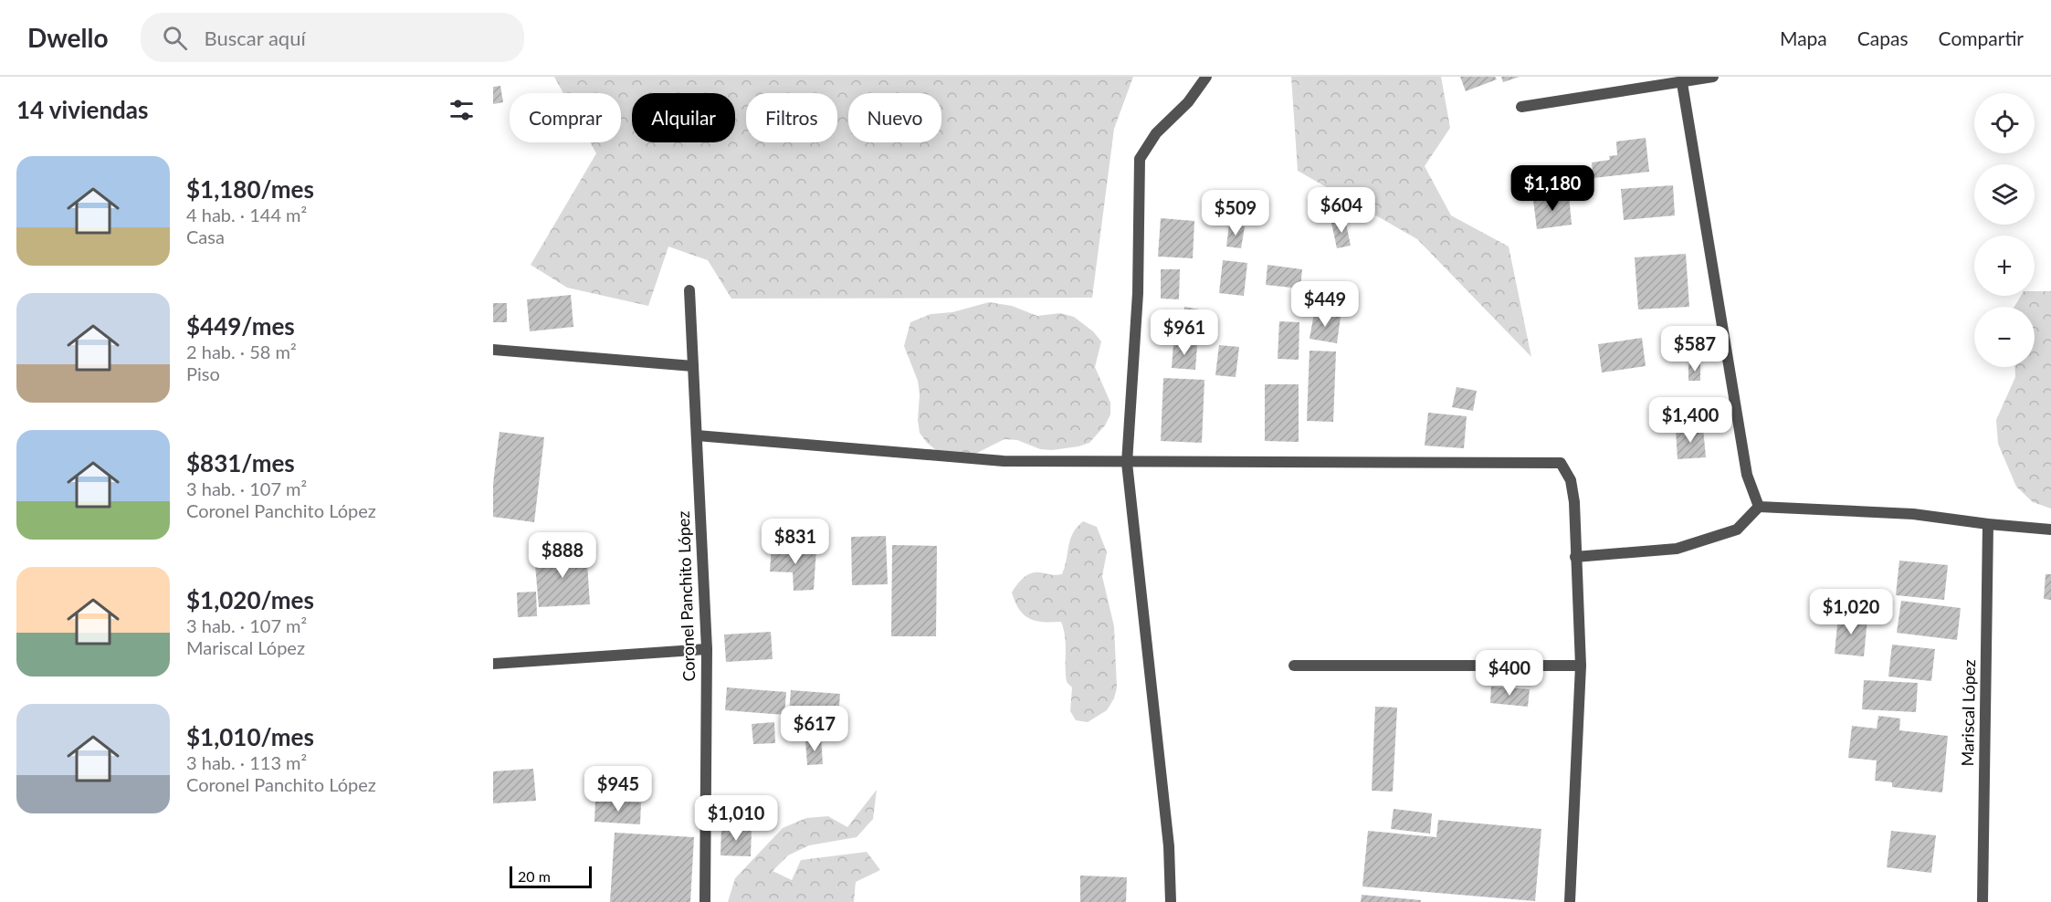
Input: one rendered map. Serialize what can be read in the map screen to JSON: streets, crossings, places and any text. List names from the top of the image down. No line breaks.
{"streets":{"street":["Coronel Panchito López","Mariscal López"]},"scale_bar":"20 m","page":{"header":"Dwello","search":"Buscar aquí","nav":["Mapa","Capas","Compartir"],"heading":"14 viviendas","map_buttons":["+","−"],"chip":["Comprar","Alquilar","Filtros","Nuevo"],"list":[{"name":"$1,180/mes","note":"4 hab. · 144 m² · Casa"},{"name":"$449/mes","note":"2 hab. · 58 m² · Piso"},{"name":"$831/mes","note":"3 hab. · 107 m² · Coronel Panchito López"},{"name":"$1,020/mes","note":"3 hab. · 107 m² · Mariscal López"},{"name":"$1,010/mes","note":"3 hab. · 113 m² · Coronel Panchito López"}],"price":["$1,180","$604","$509","$449","$961","$587","$1,400","$831","$888","$1,020","$400","$617","$945","$1,010"],"scale":"20 m"}}
